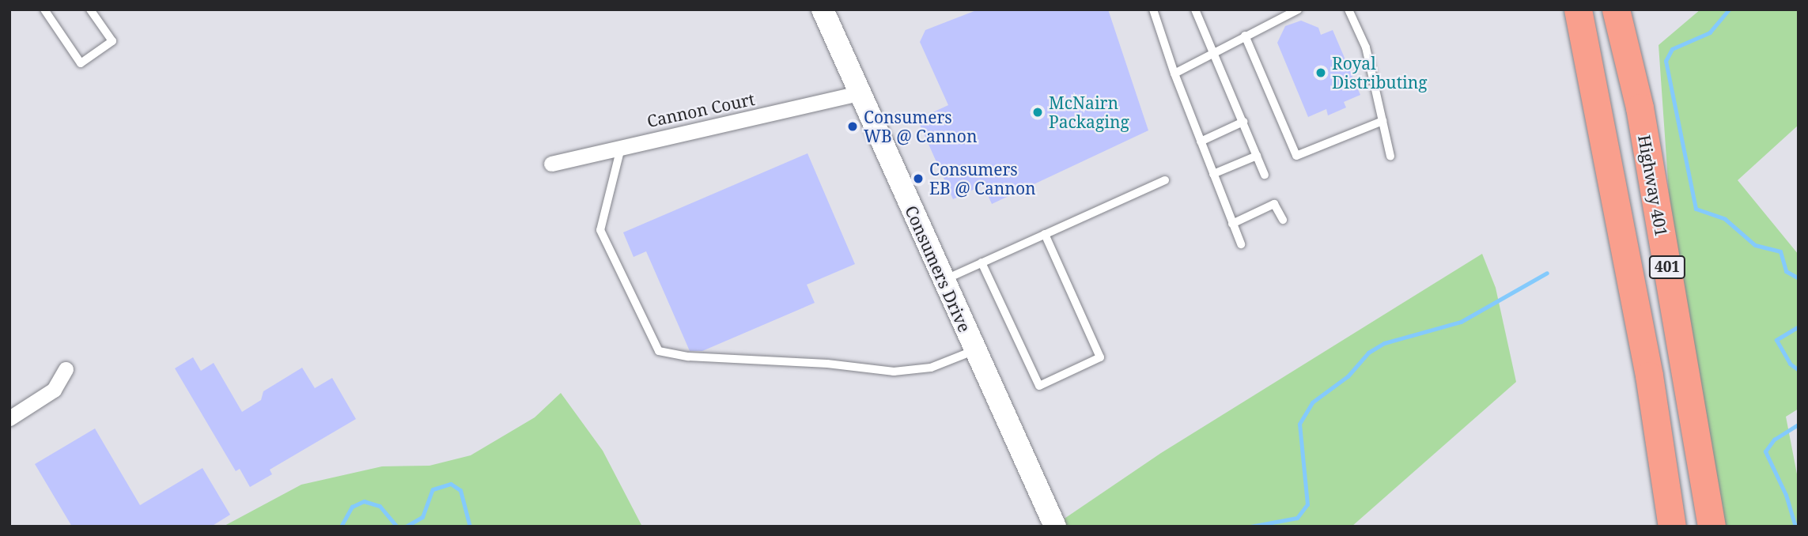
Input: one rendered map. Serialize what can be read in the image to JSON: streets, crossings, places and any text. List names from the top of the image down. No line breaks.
{"streets":{"highway":["Highway 401","401"],"main road":["Consumers Drive"],"street":["Cannon Court"]},"crossings":[["Cannon Court","Consumers Drive"]],"places":["Royal Distributing","McNairn Packaging","Consumers WB @ Cannon","Consumers EB @ Cannon"]}
